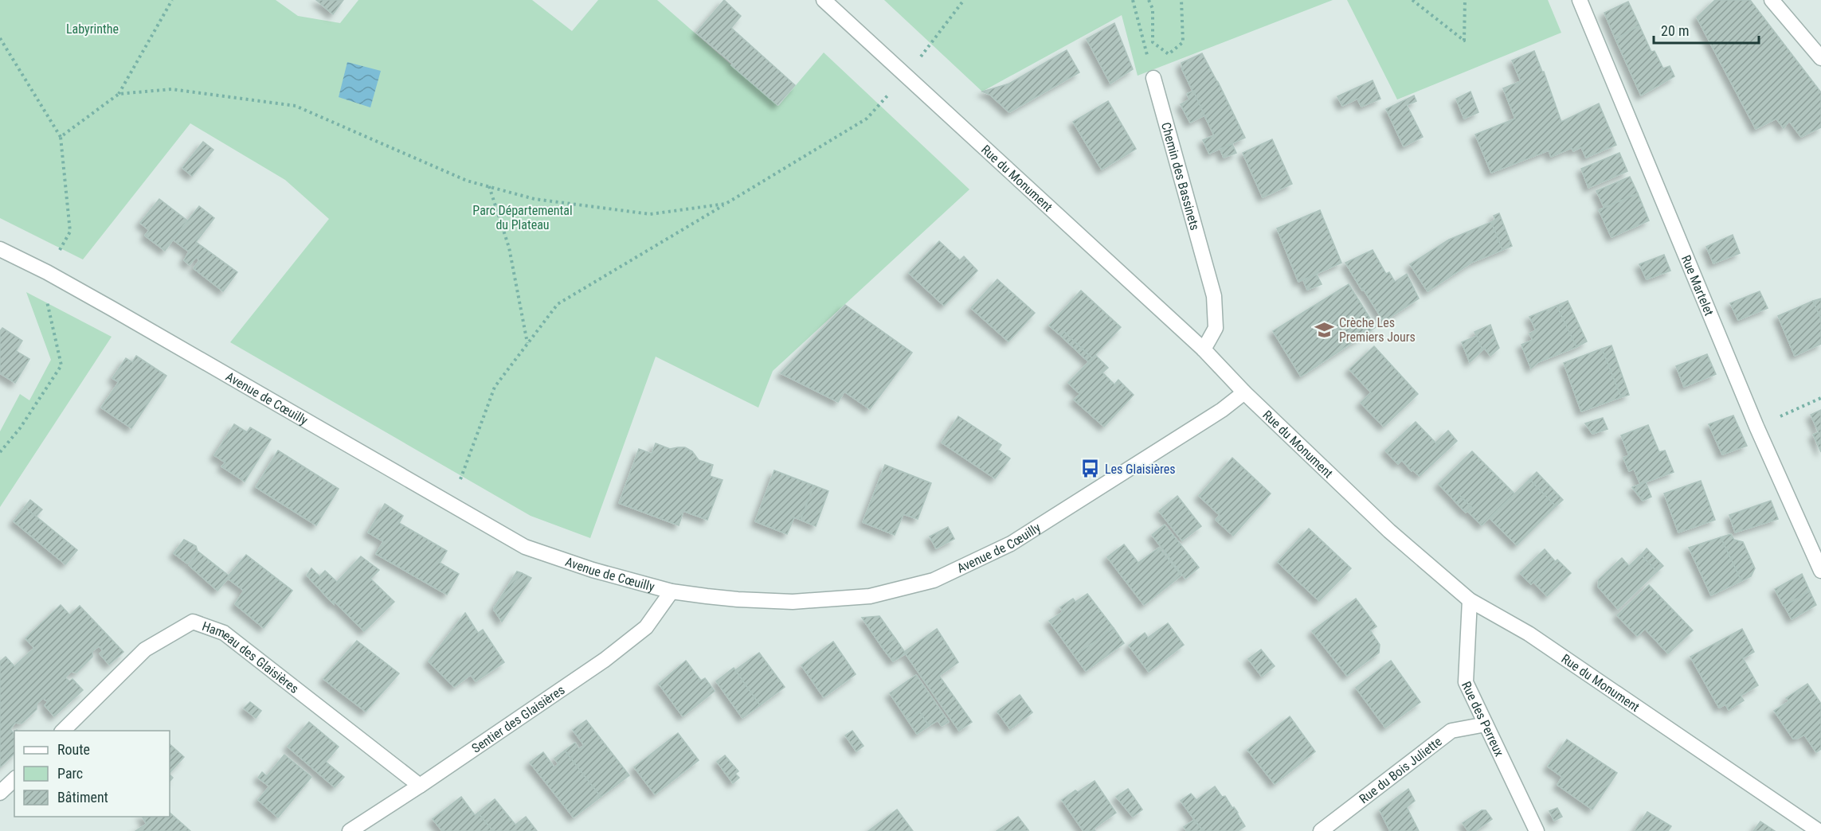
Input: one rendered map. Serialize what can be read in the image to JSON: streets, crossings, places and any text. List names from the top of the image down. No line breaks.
{"streets":{"street":["Chemin des Bassinets","Rue du Monument","Rue Martelet","Avenue de Cœuilly","Hameau des Glaisières","Sentier des Glaisières","Rue des Perreux","Rue du Bois Juliette"]},"crossings":[["Chemin des Bassinets","Rue du Monument"],["Rue du Monument","Avenue de Cœuilly"],["Rue du Monument","Rue des Perreux"],["Avenue de Cœuilly","Sentier des Glaisières"],["Hameau des Glaisières","Sentier des Glaisières"],["Rue des Perreux","Rue du Bois Juliette"]],"parks":["Labyrinthe","Parc Départemental du Plateau"],"places":{"school or university":["Crèche Les Premiers Jours"],"bus stop":["Les Glaisières"]},"legend":["Route","Parc","Bâtiment"],"scale_bar":"20 m"}
